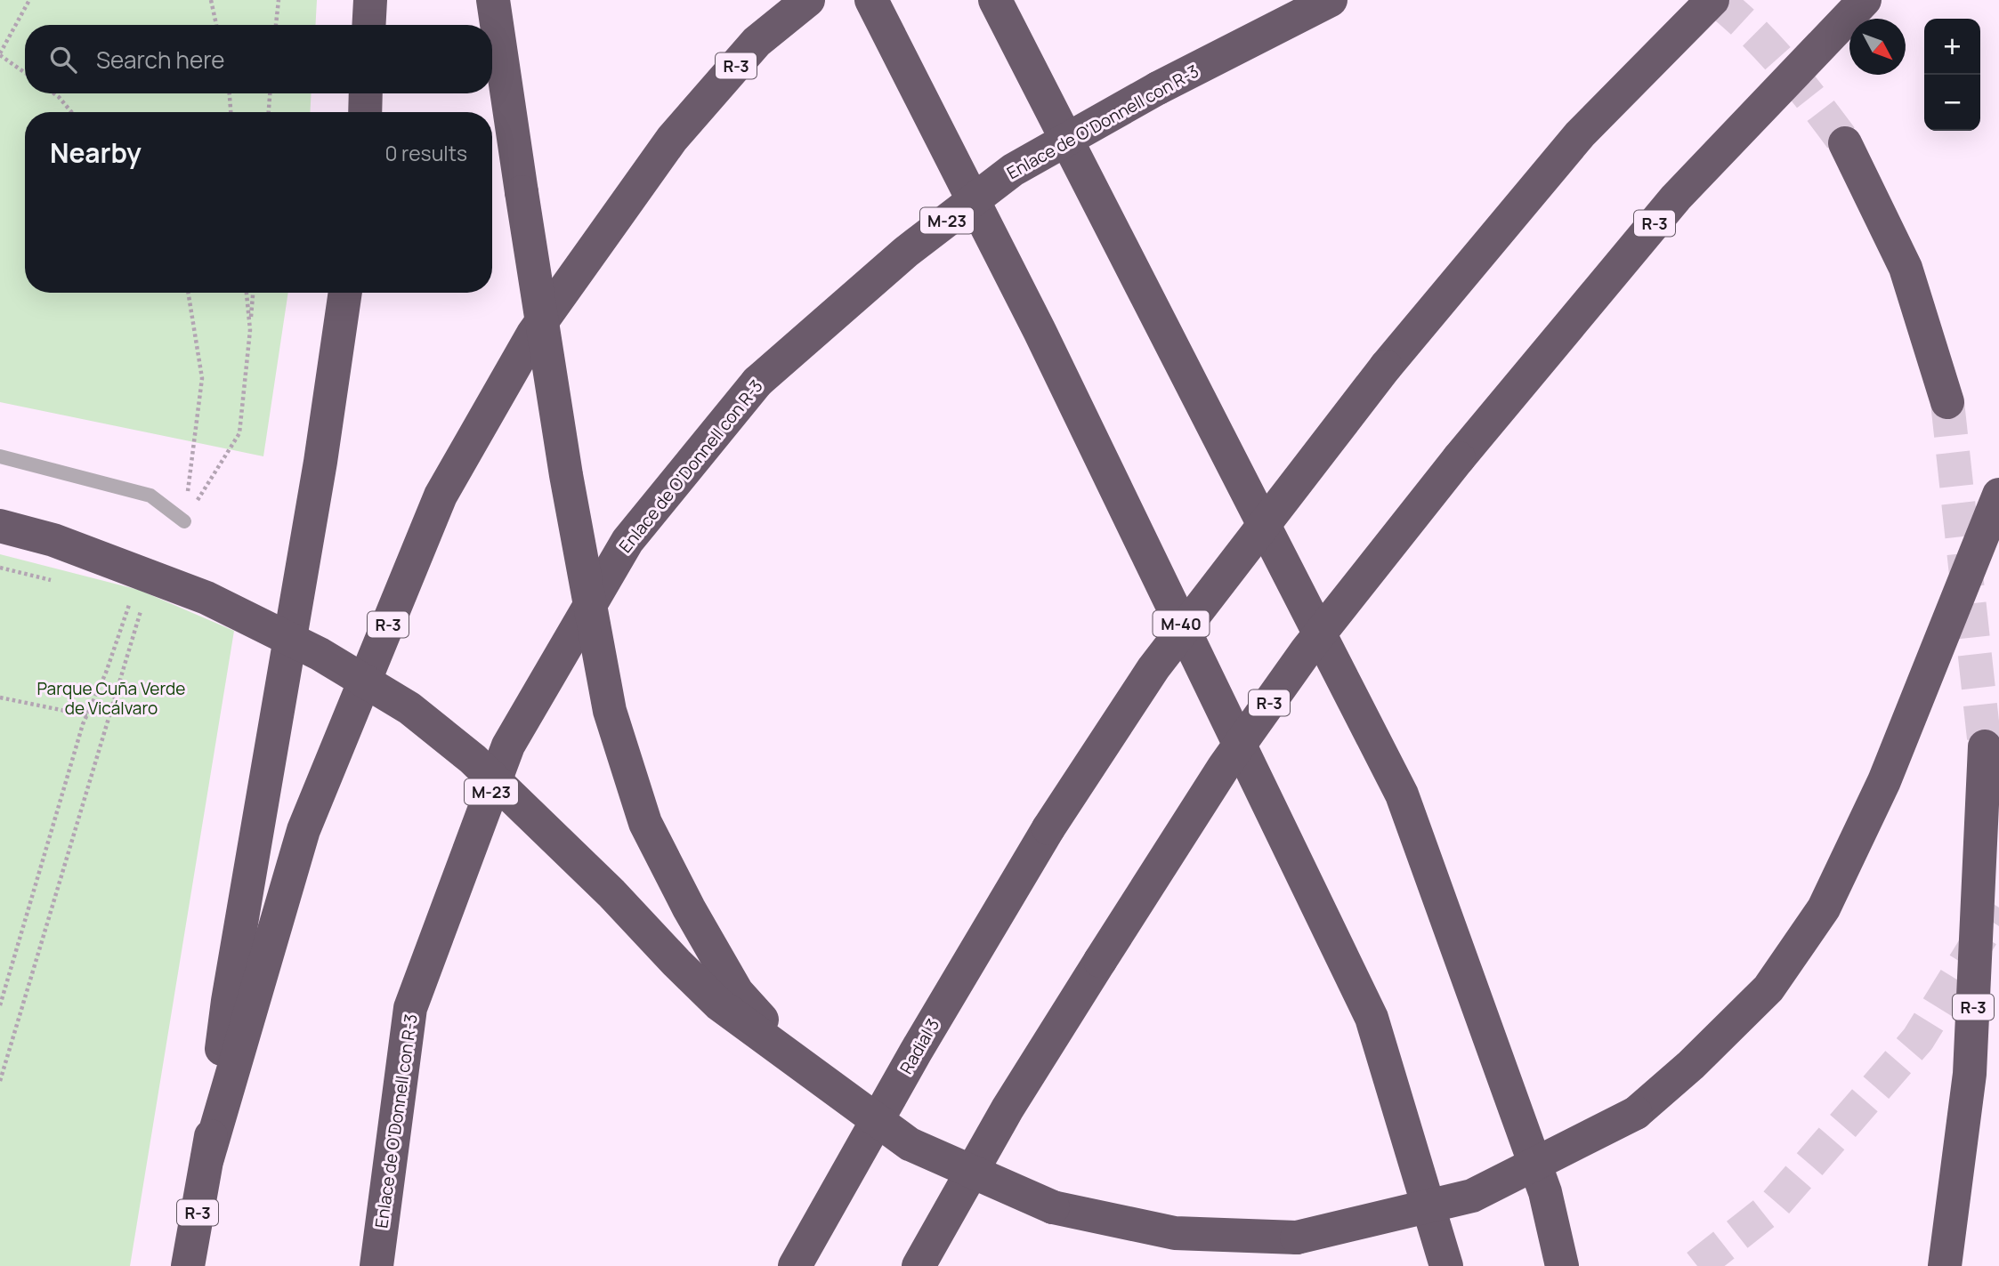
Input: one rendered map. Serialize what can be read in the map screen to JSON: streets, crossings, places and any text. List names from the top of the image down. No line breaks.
{"streets":{"highway":["R-3","Enlace de O'Donnell con R-3","M-23","M-40","Radial 3"]},"parks":["Parque Cuña Verde de Vicálvaro"],"north":"bottom right","page":{"map_buttons":["+","−"],"search":"Search here","heading":["Nearby","0 results"]}}
